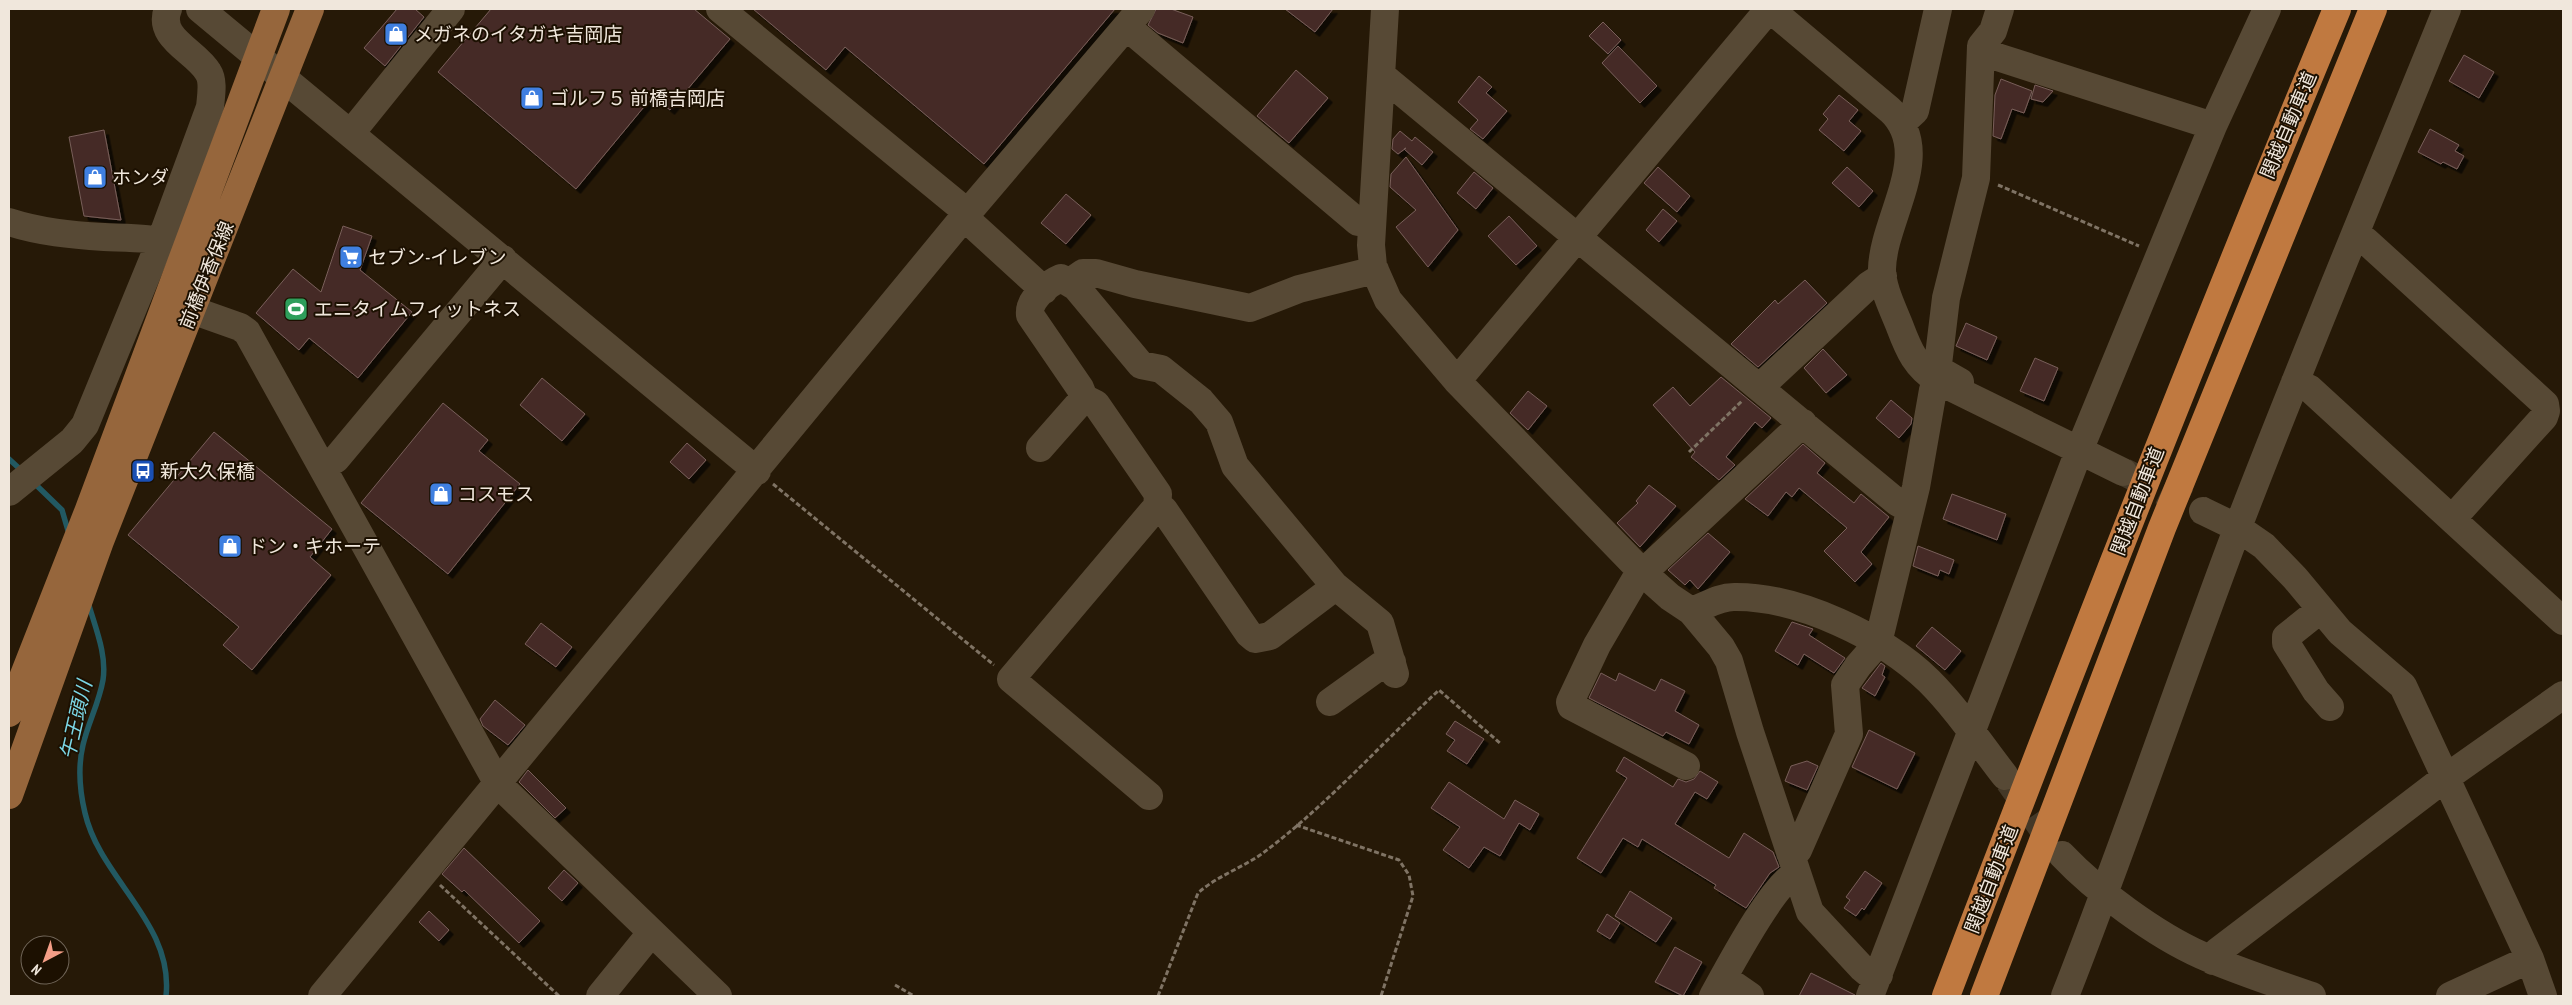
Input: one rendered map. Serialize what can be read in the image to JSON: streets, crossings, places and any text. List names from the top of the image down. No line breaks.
{"streets":{"highway":["関越自動車道"],"main road":["前橋伊香保線"]},"water":["午王頭川"],"places":{"shop":["メガネのイタガキ吉岡店","ゴルフ５ 前橋吉岡店","ホンダ","コスモス","ドン・キホーテ"],"supermarket":["セブン-イレブン"],"sports":["エニタイムフィットネス"],"bus stop":["新大久保橋"]},"north":"bottom left"}
